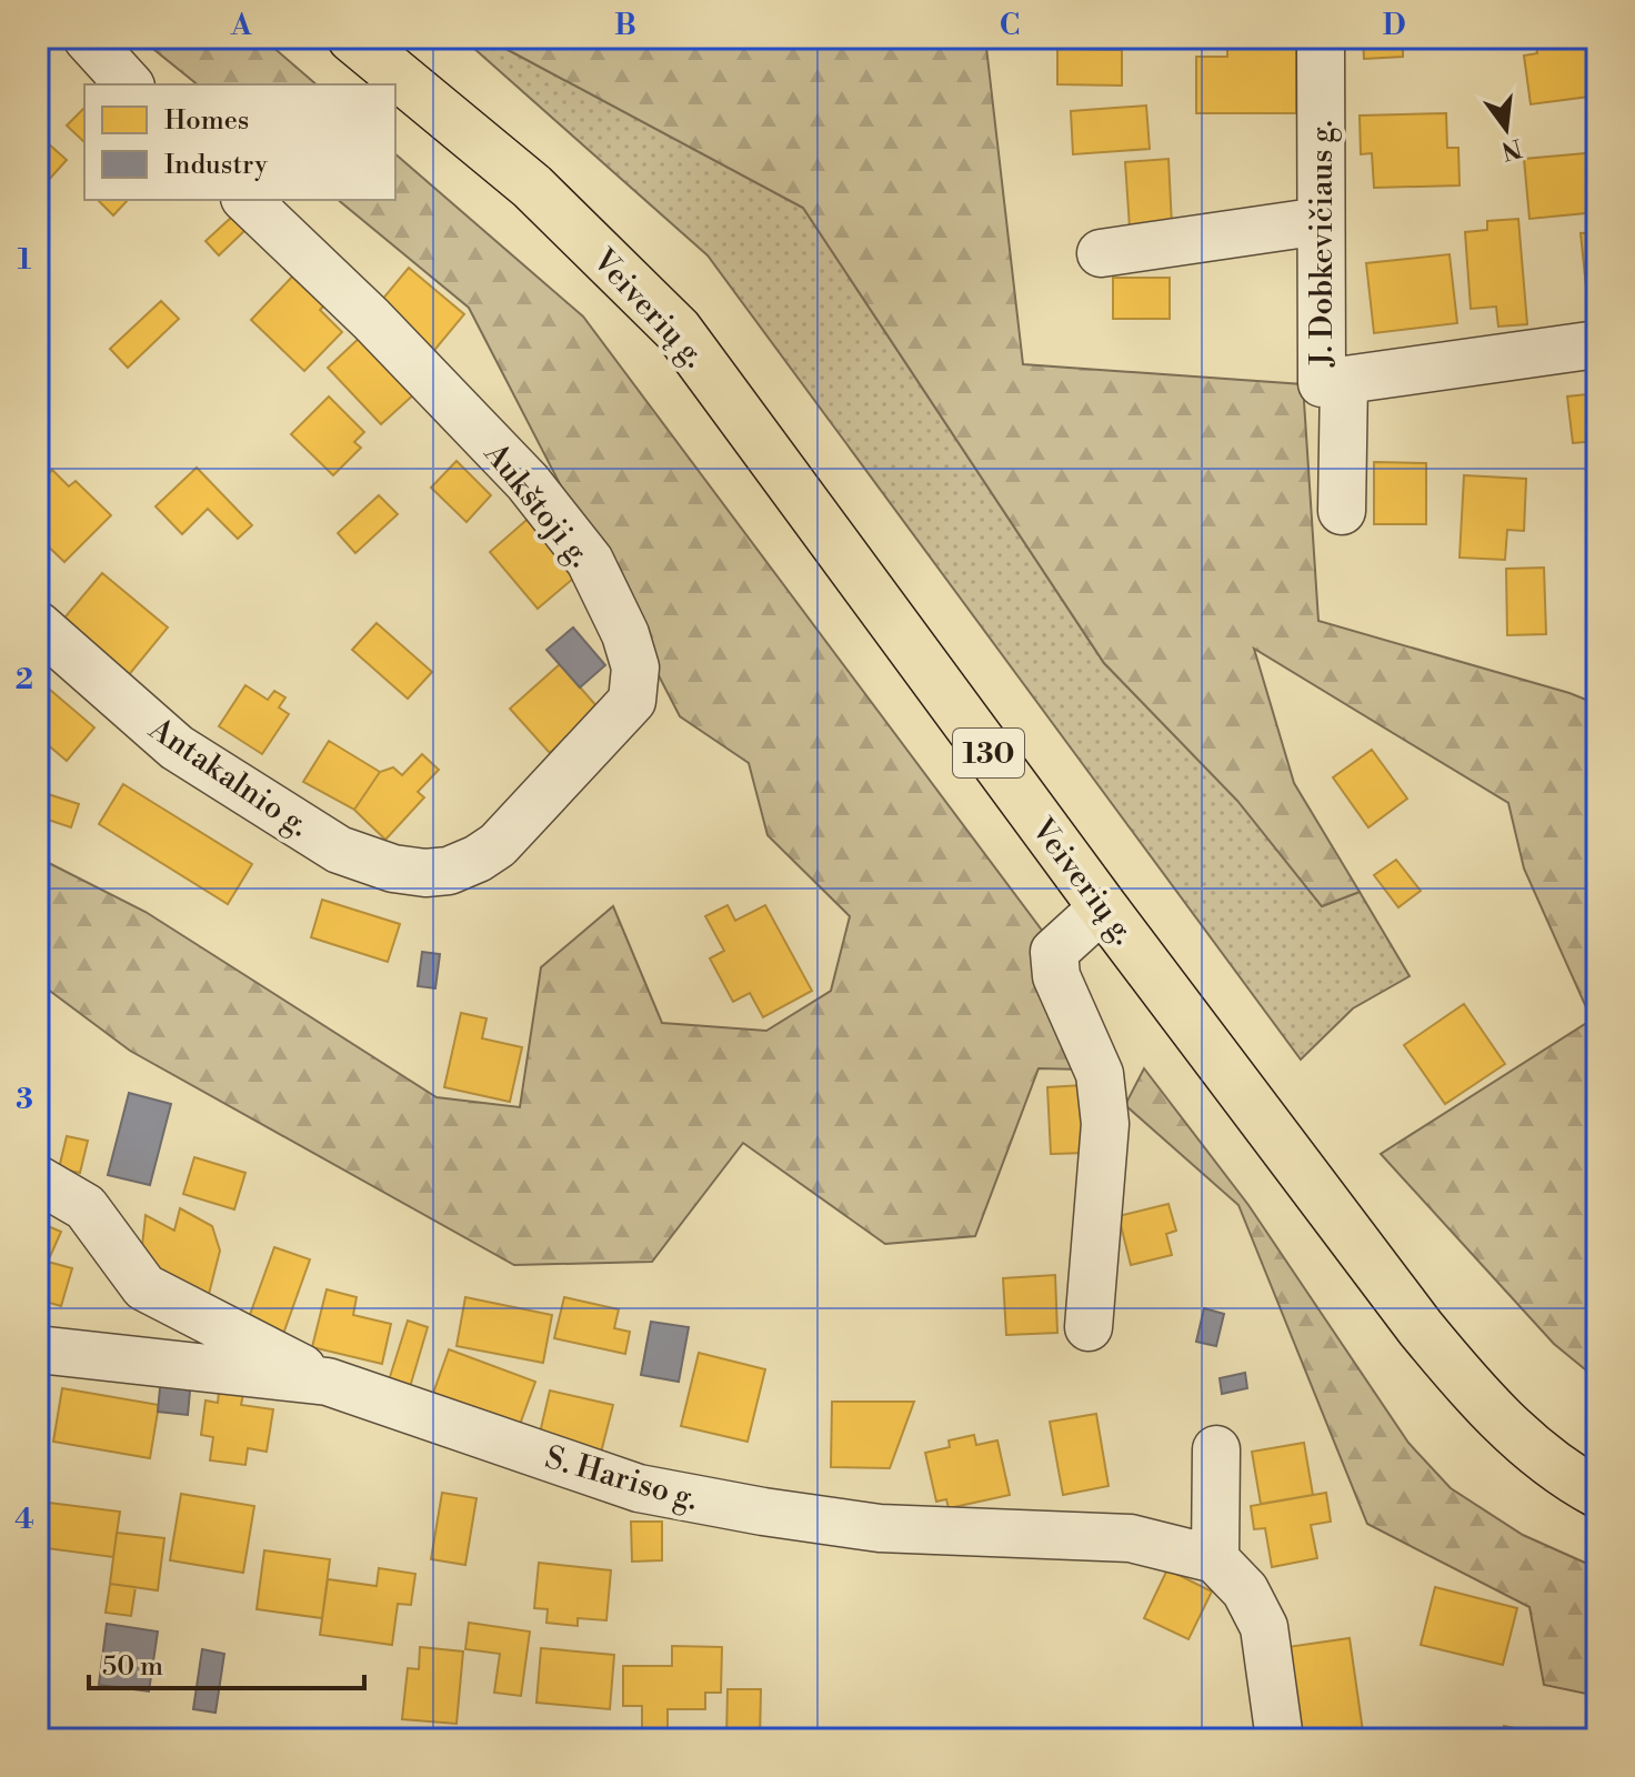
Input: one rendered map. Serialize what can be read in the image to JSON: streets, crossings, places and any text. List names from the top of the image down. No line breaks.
{"streets":{"main road":["Veiverių g.","130"],"street":["J. Dobkevičiaus g.","Aukštoji g.","Antakalnio g.","S. Hariso g."]},"crossings":[["Aukštoji g.","Antakalnio g."]],"legend":["Homes","Industry"],"scale_bar":"50 m","north":"bottom","grid":{"columns":["A","B","C","D"],"rows":["1","2","3","4"]}}
